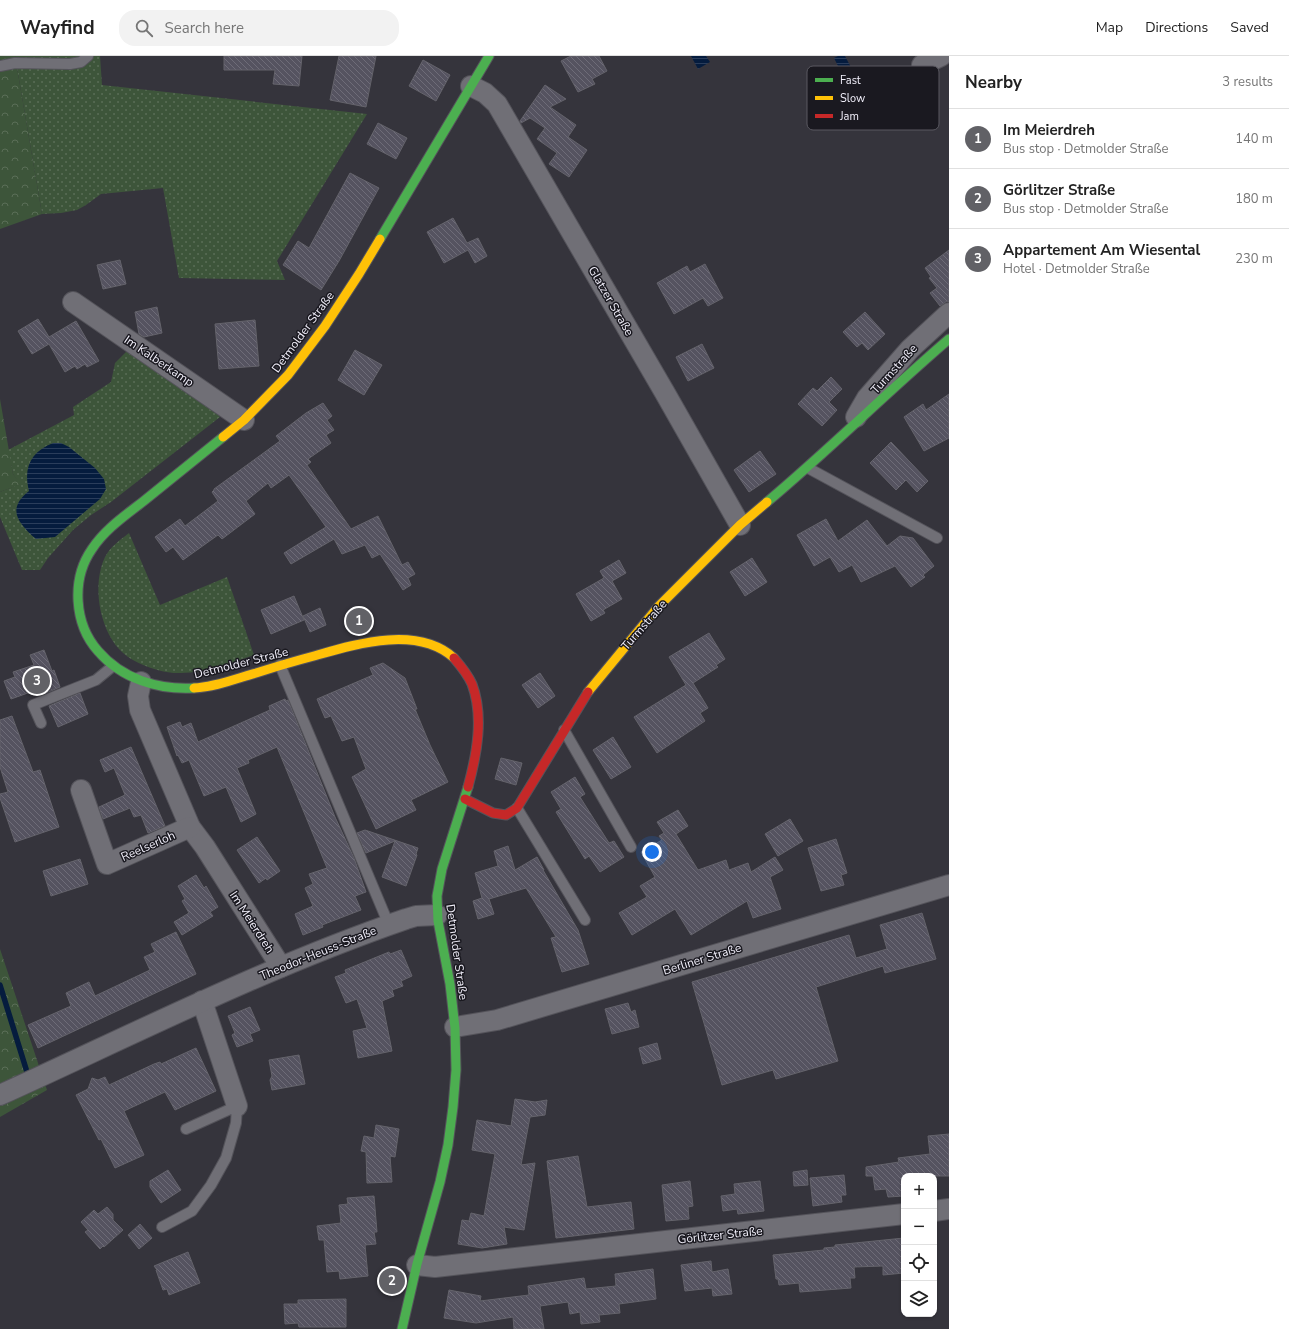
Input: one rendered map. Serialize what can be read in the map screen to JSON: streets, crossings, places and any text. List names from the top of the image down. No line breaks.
{"streets":{"main road":["Detmolder Straße","Turmstraße"],"street":["Glatzer Straße","Im Kalberkamp","Reelserloh","Im Meierdreh","Theodor-Heuss-Straße","Berliner Straße","Görlitzer Straße"]},"crossings":[["Glatzer Straße","Detmolder Straße"],["Glatzer Straße","Turmstraße"],["Detmolder Straße","Im Kalberkamp"],["Detmolder Straße","Im Meierdreh"],["Detmolder Straße","Theodor-Heuss-Straße"],["Detmolder Straße","Berliner Straße"],["Detmolder Straße","Görlitzer Straße"],["Reelserloh","Im Meierdreh"],["Im Meierdreh","Theodor-Heuss-Straße"]],"legend":["Fast","Slow","Jam"],"page":{"header":"Wayfind","search":"Search here","nav":["Map","Directions","Saved"],"heading":["Nearby","3 results"],"list":[{"mark":"1","name":"Im Meierdreh","note":"Bus stop · Detmolder Straße","value":"140 m"},{"mark":"2","name":"Görlitzer Straße","note":"Bus stop · Detmolder Straße","value":"180 m"},{"mark":"3","name":"Appartement Am Wiesental","note":"Hotel · Detmolder Straße","value":"230 m"}],"pins":["1","3","2"],"map_buttons":["+","−"]}}
